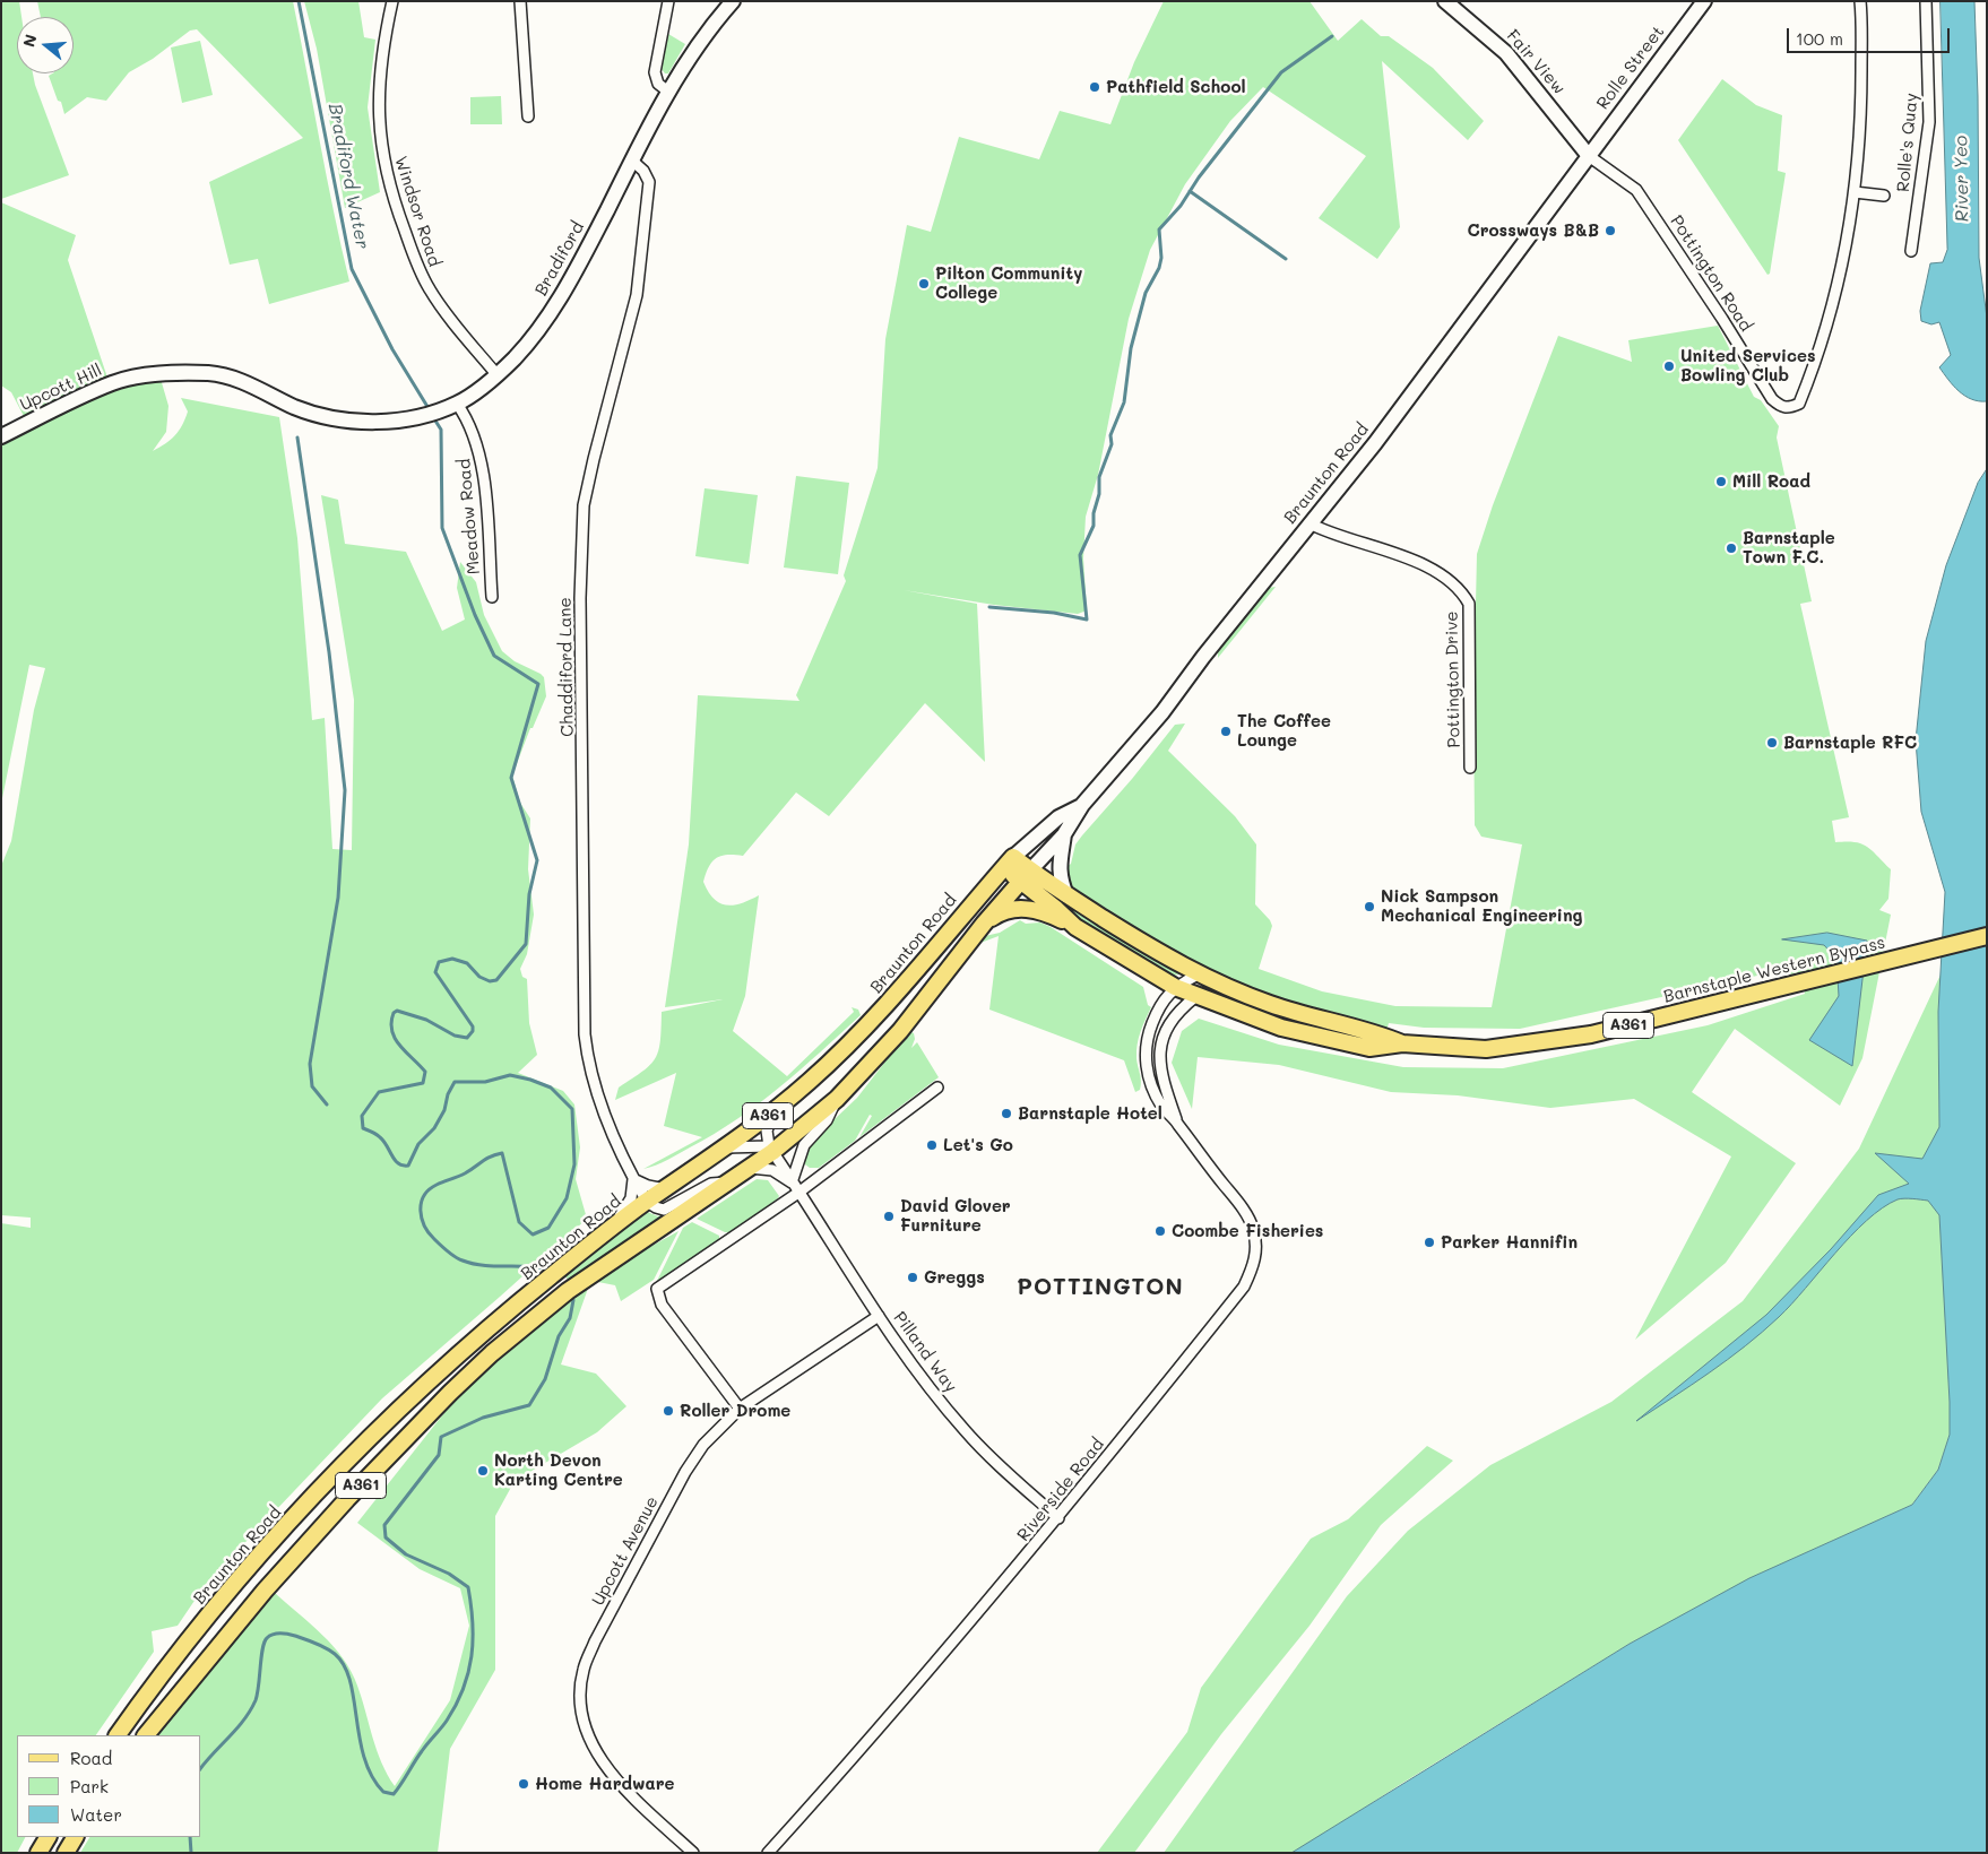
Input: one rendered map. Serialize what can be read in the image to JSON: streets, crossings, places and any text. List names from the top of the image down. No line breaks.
{"streets":{"main road":["Fair View","Rolle Street","Bradiford","Upcott Hill","Braunton Road","Barnstaple Western Bypass","A361"],"street":["Rolle's Quay","Windsor Road","Pottington Road","Meadow Road","Chaddiford Lane","Pottington Drive","Pilland Way","Riverside Road","Upcott Avenue"]},"crossings":[["Fair View","Rolle Street"],["Fair View","Pottington Road"],["Fair View","Braunton Road"],["Rolle Street","Pottington Road"],["Rolle Street","Braunton Road"],["Windsor Road","Bradiford"],["Bradiford","Upcott Hill"],["Bradiford","Meadow Road"],["Bradiford","Chaddiford Lane"],["Pottington Road","Braunton Road"],["Braunton Road","Chaddiford Lane"],["Braunton Road","Pottington Drive"],["Braunton Road","Barnstaple Western Bypass"],["Braunton Road","A361"],["Braunton Road","Pilland Way"],["Barnstaple Western Bypass","A361"],["Barnstaple Western Bypass","Riverside Road"],["Pilland Way","Riverside Road"],["Pilland Way","Upcott Avenue"]],"districts":["POTTINGTON"],"water":["Bradiford Water","River Yeo"],"places":["Pathfield School","Crossways B&B","Pilton Community College","United Services Bowling Club","Mill Road","Barnstaple Town F.C.","The Coffee Lounge","Barnstaple RFC","Nick Sampson Mechanical Engineering","Barnstaple Hotel","Let's Go","David Glover Furniture","Coombe Fisheries","Parker Hannifin","Greggs","Roller Drome","North Devon Karting Centre","Home Hardware"],"legend":["Road","Park","Water"],"scale_bar":"100 m","north":"left"}
